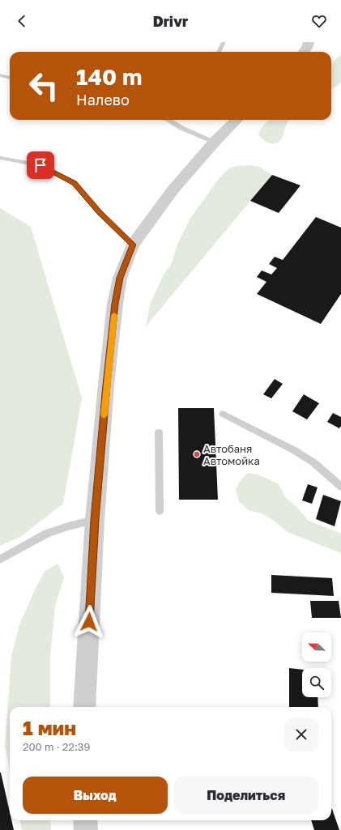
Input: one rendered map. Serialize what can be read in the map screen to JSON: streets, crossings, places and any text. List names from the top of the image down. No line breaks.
{"places":["Автобаня Автомойка"],"north":"left","page":{"header":"Drivr","turn":["140 m","Налево"],"heading":["1 мин","200 m · 22:39"],"buttons":["Выход","Поделиться"]}}
